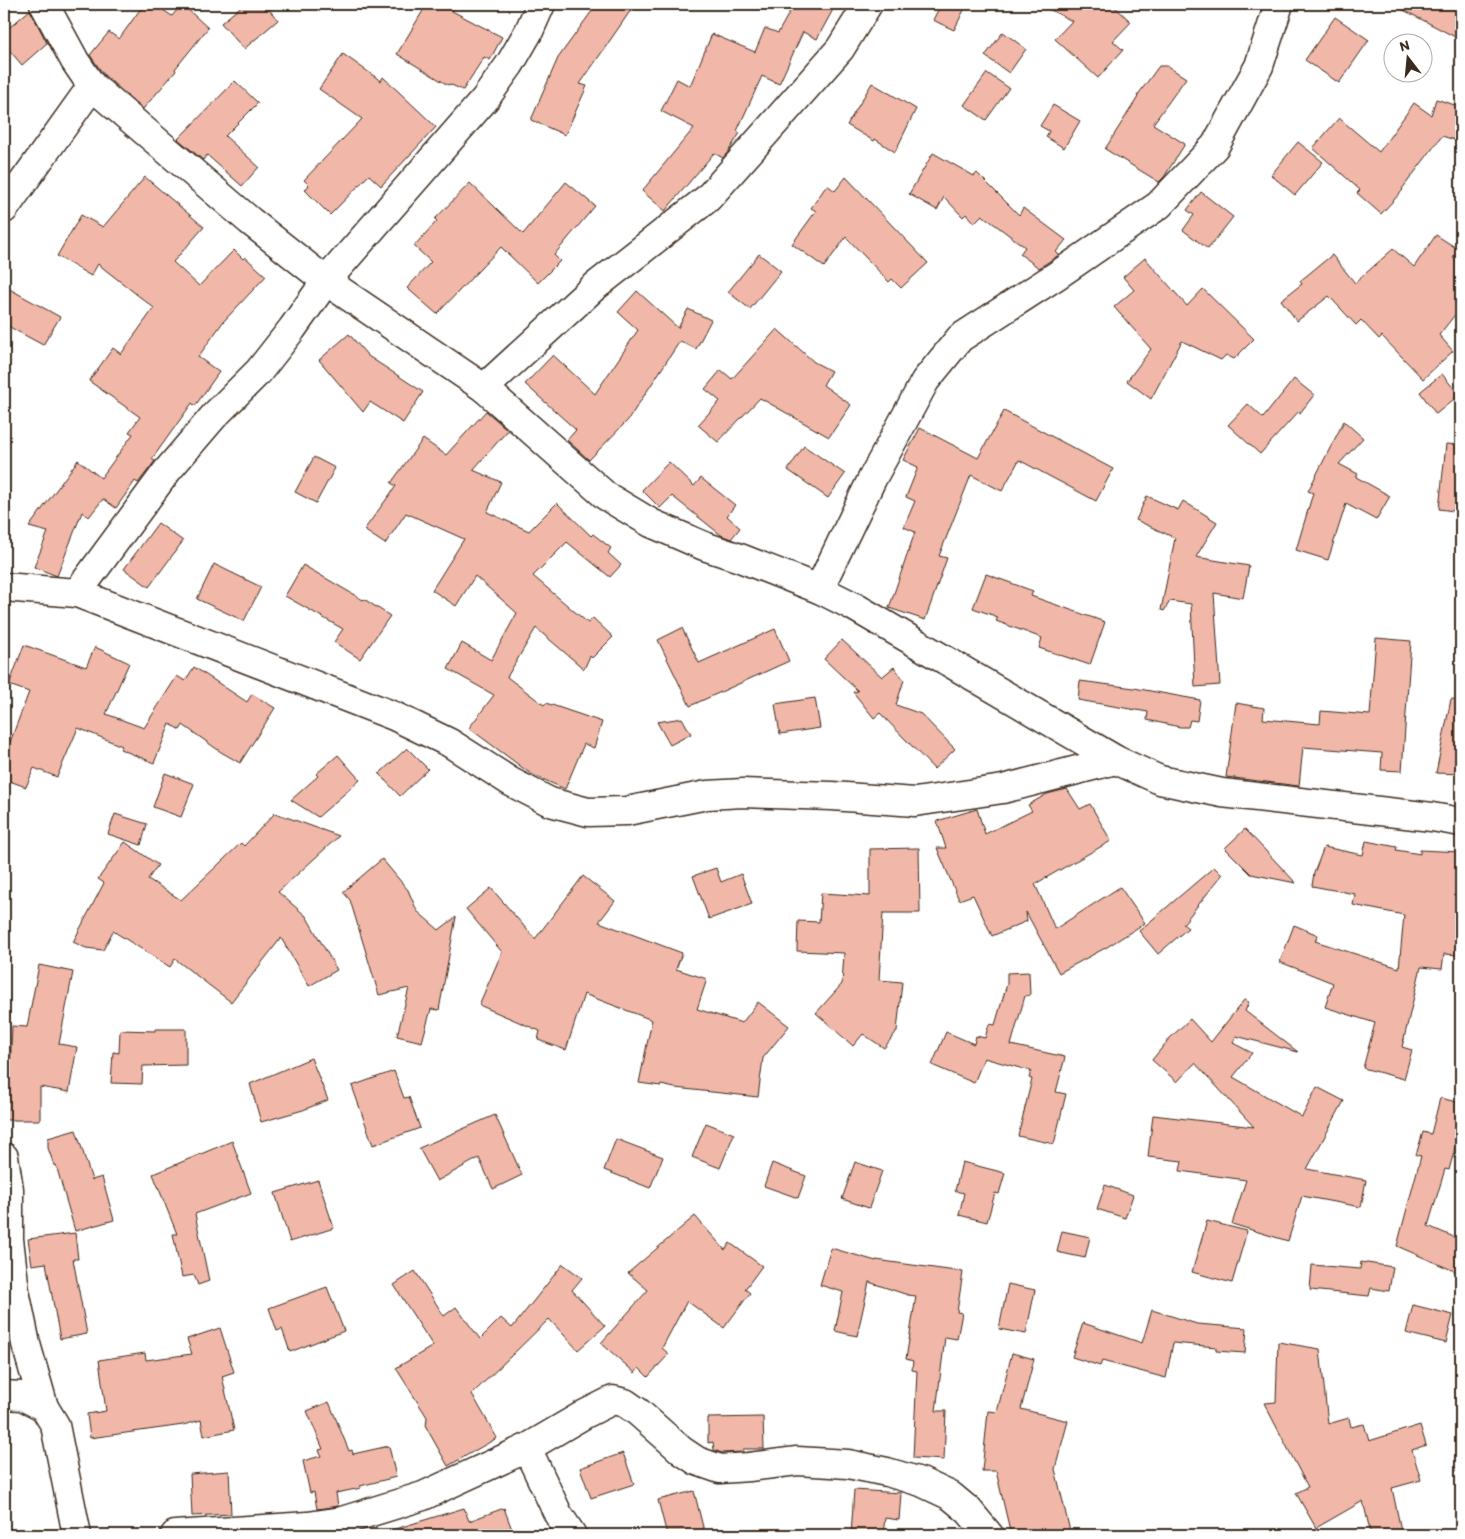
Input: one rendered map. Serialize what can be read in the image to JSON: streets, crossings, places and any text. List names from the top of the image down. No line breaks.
{"north":"top"}
